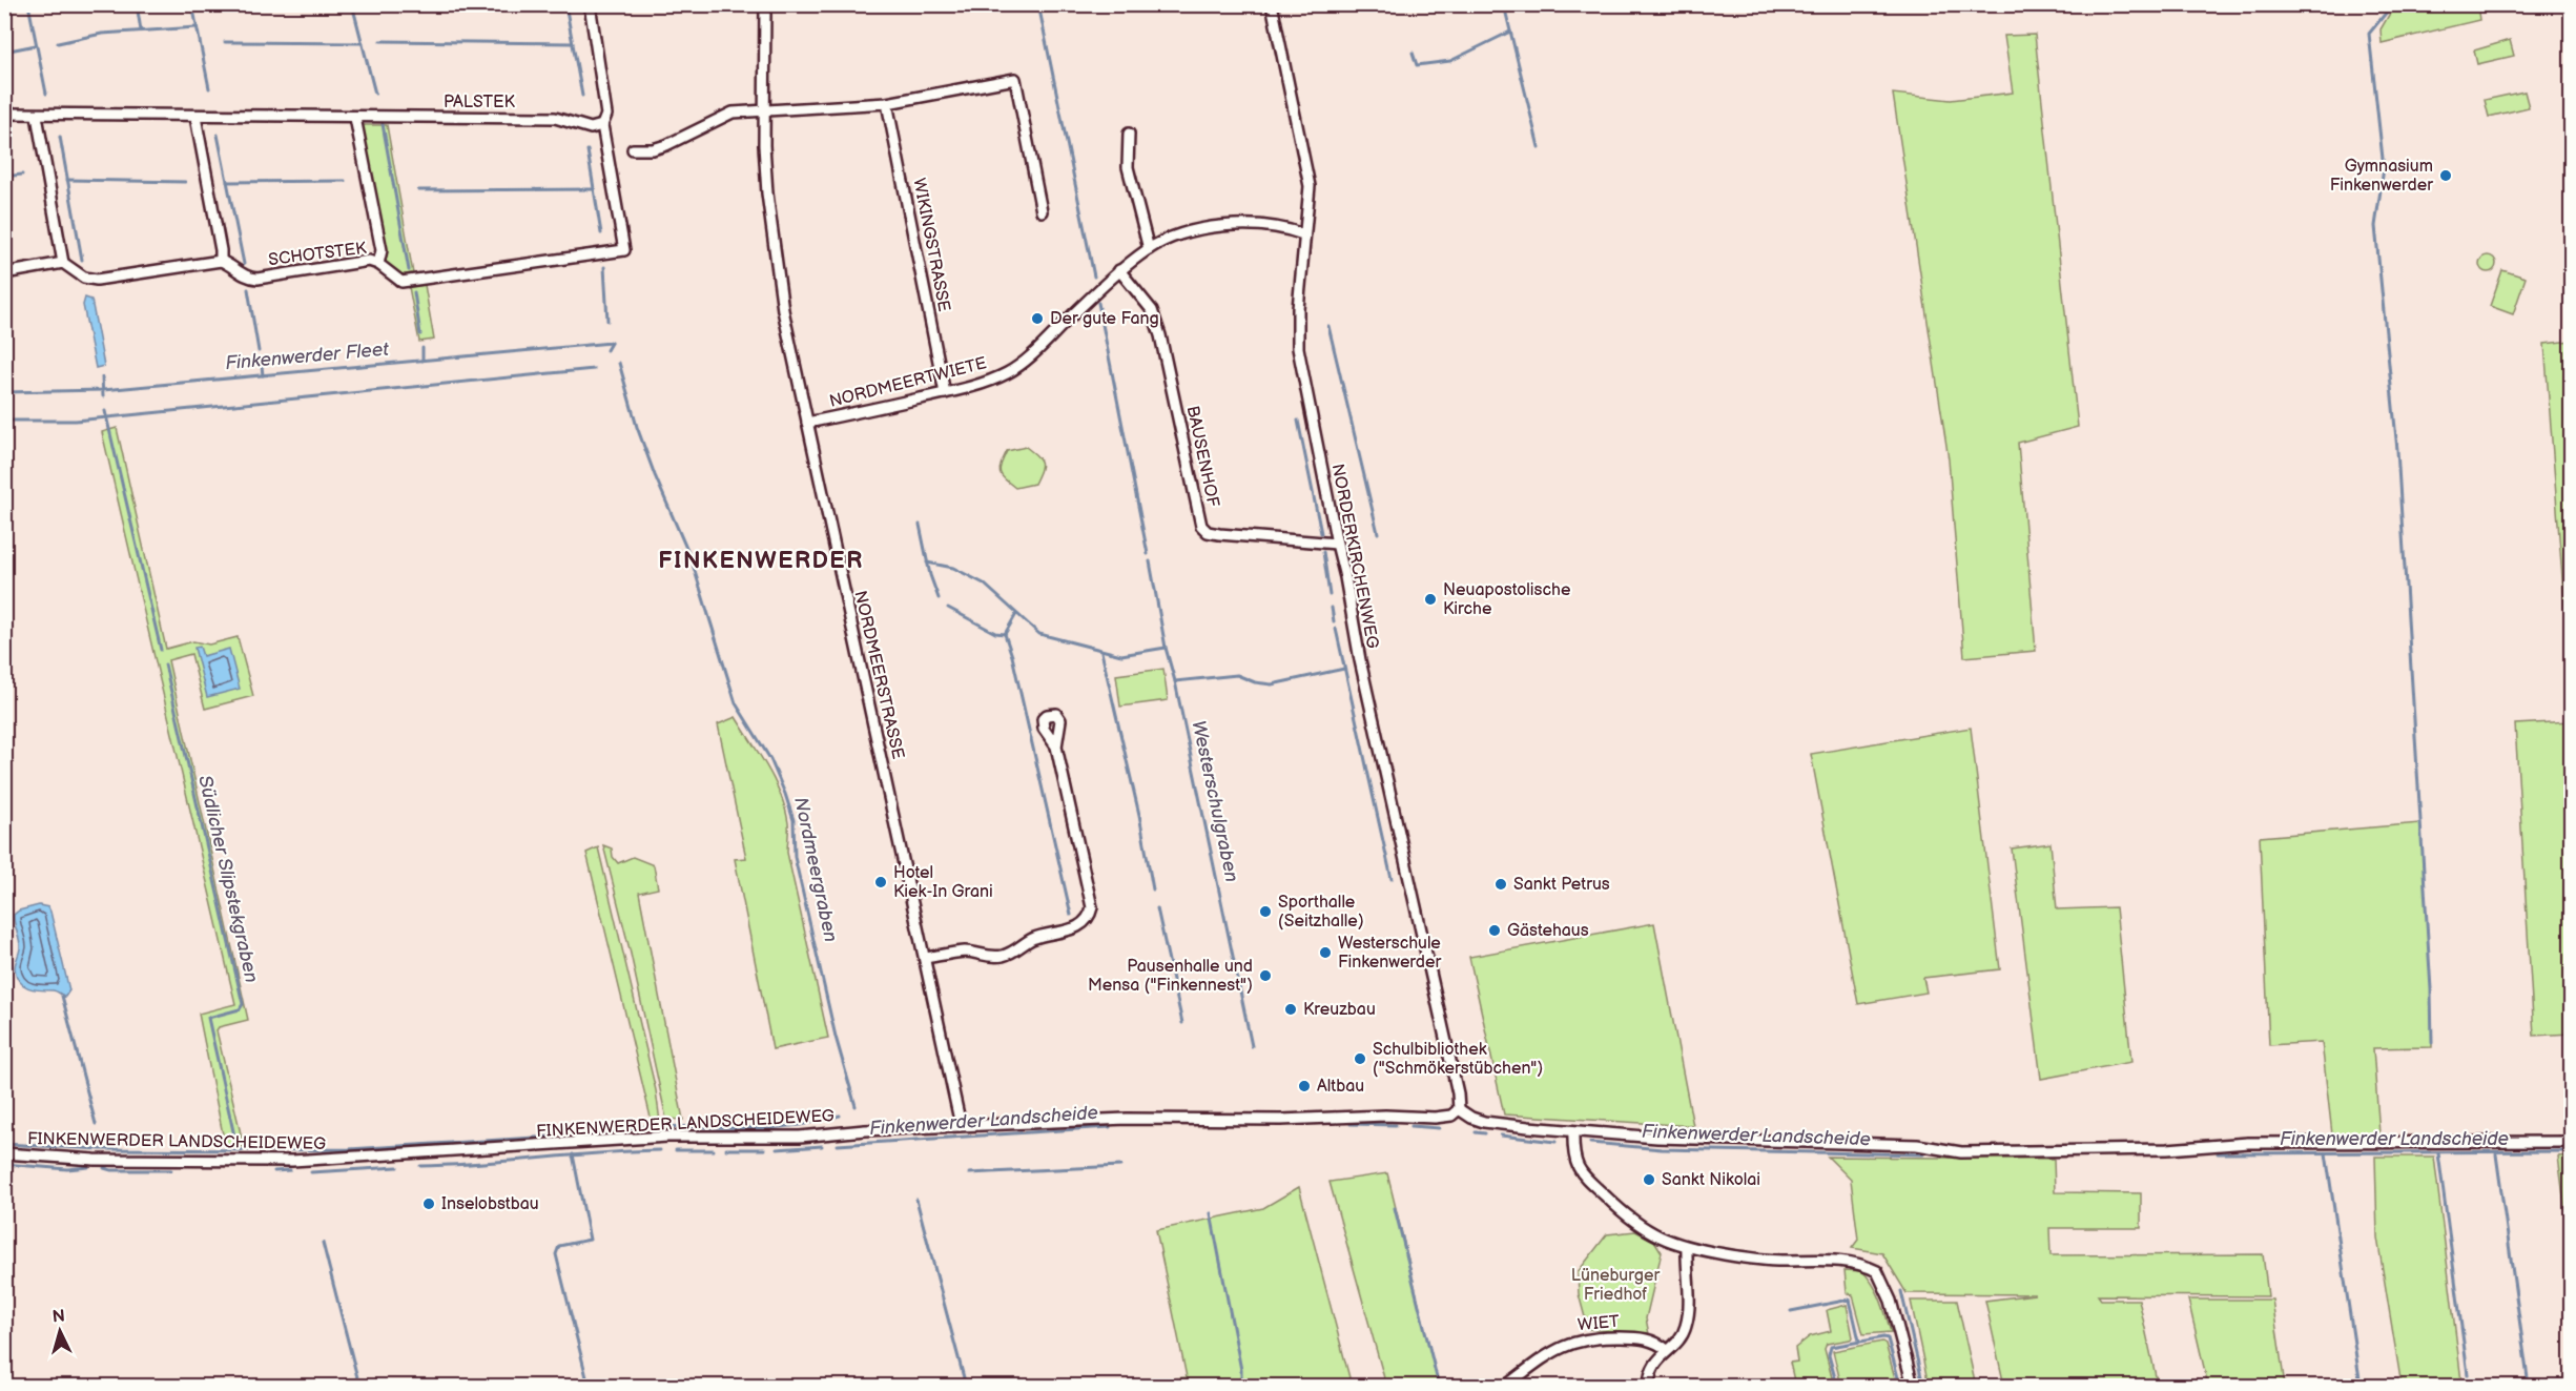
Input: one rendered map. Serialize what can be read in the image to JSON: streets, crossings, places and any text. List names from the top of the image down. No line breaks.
{"streets":{"street":["PALSTEK","WIKINGSTRASSE","SCHOTSTEK","NORDMEERTWIETE","BAUSENHOF","NORDERKIRCHENWEG","NORDMEERSTRASSE","FINKENWERDER LANDSCHEIDEWEG","WIET"]},"crossings":[["PALSTEK","SCHOTSTEK"],["WIKINGSTRASSE","NORDMEERTWIETE"],["NORDMEERTWIETE","BAUSENHOF"],["NORDMEERTWIETE","NORDERKIRCHENWEG"],["NORDMEERTWIETE","NORDMEERSTRASSE"],["BAUSENHOF","NORDERKIRCHENWEG"],["NORDERKIRCHENWEG","FINKENWERDER LANDSCHEIDEWEG"],["NORDMEERSTRASSE","FINKENWERDER LANDSCHEIDEWEG"]],"districts":["FINKENWERDER"],"water":["Finkenwerder Fleet","Westerschulgraben","Nordmeergraben","Südlicher Slipstekgraben","Finkenwerder Landscheide"],"parks":["Lüneburger Friedhof"],"places":["Gymnasium Finkenwerder","Der gute Fang","Neuapostolische Kirche","Hotel Kiek-In Grani","Sankt Petrus","Sporthalle (Seitzhalle)","Gästehaus","Westerschule Finkenwerder","Pausenhalle und Mensa (\"Finkennest\")","Kreuzbau","Schulbibliothek (\"Schmökerstübchen\")","Altbau","Sankt Nikolai","Inselobstbau"],"north":"top"}
